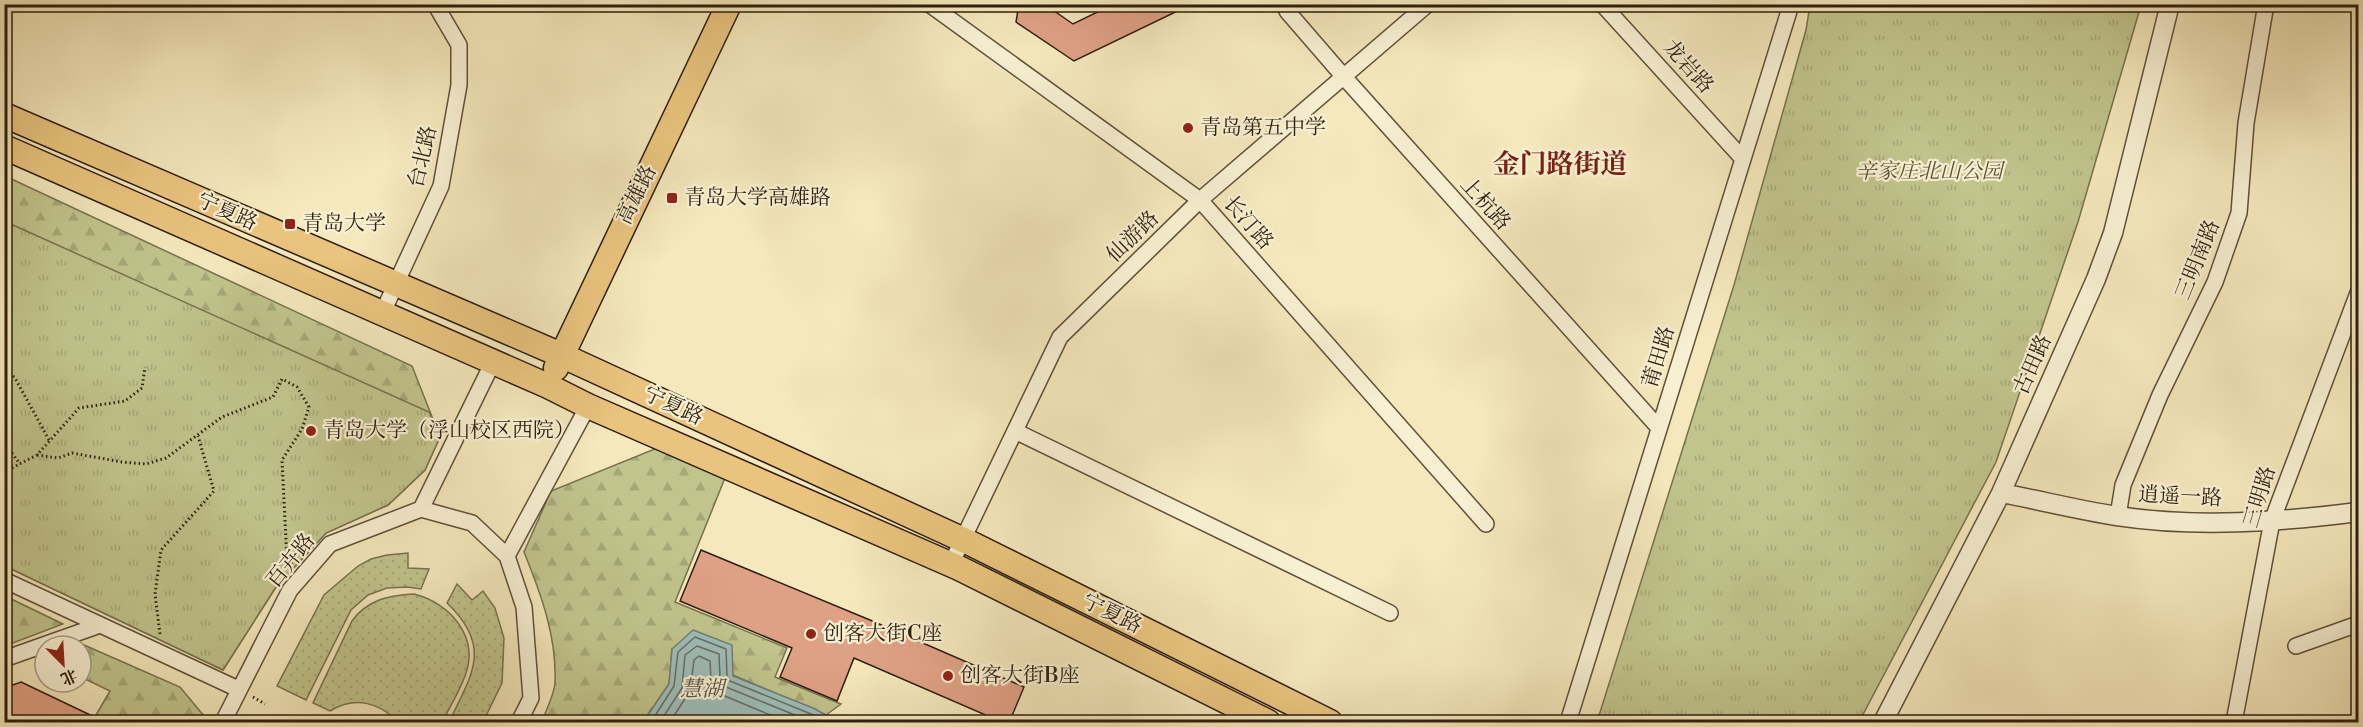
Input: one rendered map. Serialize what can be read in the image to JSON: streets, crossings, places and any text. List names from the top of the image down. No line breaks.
{"streets":{"main road":["高雄路","宁夏路"],"street":["龙岩路","台北路","上杭路","长汀路","仙游路","三明南路","莆田路","古田路","逍遥一路","三明路","百卉路"]},"crossings":[["龙岩路","莆田路"],["台北路","宁夏路"],["高雄路","宁夏路"],["上杭路","仙游路"],["上杭路","莆田路"],["宁夏路","仙游路"],["长汀路","仙游路"],["三明南路","逍遥一路"],["古田路","逍遥一路"],["逍遥一路","三明路"]],"districts":["金门路街道"],"water":["慧湖"],"parks":["辛家庄北山公园"],"places":{"other":["青岛第五中学","青岛大学（浮山校区西院）","创客大街C座","创客大街B座"],"transit":["青岛大学高雄路","青岛大学"]},"north":"bottom right"}
